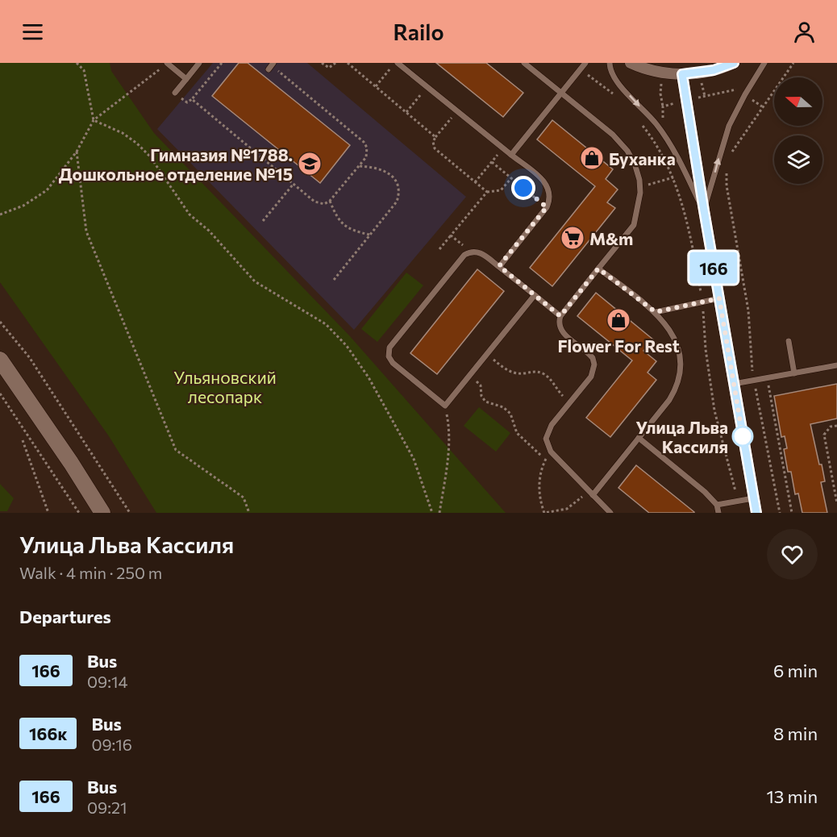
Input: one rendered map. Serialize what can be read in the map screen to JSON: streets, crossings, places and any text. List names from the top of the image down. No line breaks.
{"parks":["Ульяновский лесопарк"],"places":{"shop":["Буханка","Flower For Rest"],"school or university":["Гимназия №1788. Дошкольное отделение №15"],"supermarket":["M&m"],"other":["Улица Льва Кассиля"]},"lines":["bus line 166"],"north":"left","page":{"header":"Railo","on_map":"166","heading":[["Улица Льва Кассиля","Walk · 4 min · 250 m"],"Departures"],"list":[{"mark":"166","name":"Bus","note":"09:14","value":"6 min"},{"mark":"166к","name":"Bus","note":"09:16","value":"8 min"},{"mark":"166","name":"Bus","note":"09:21","value":"13 min"}]}}
